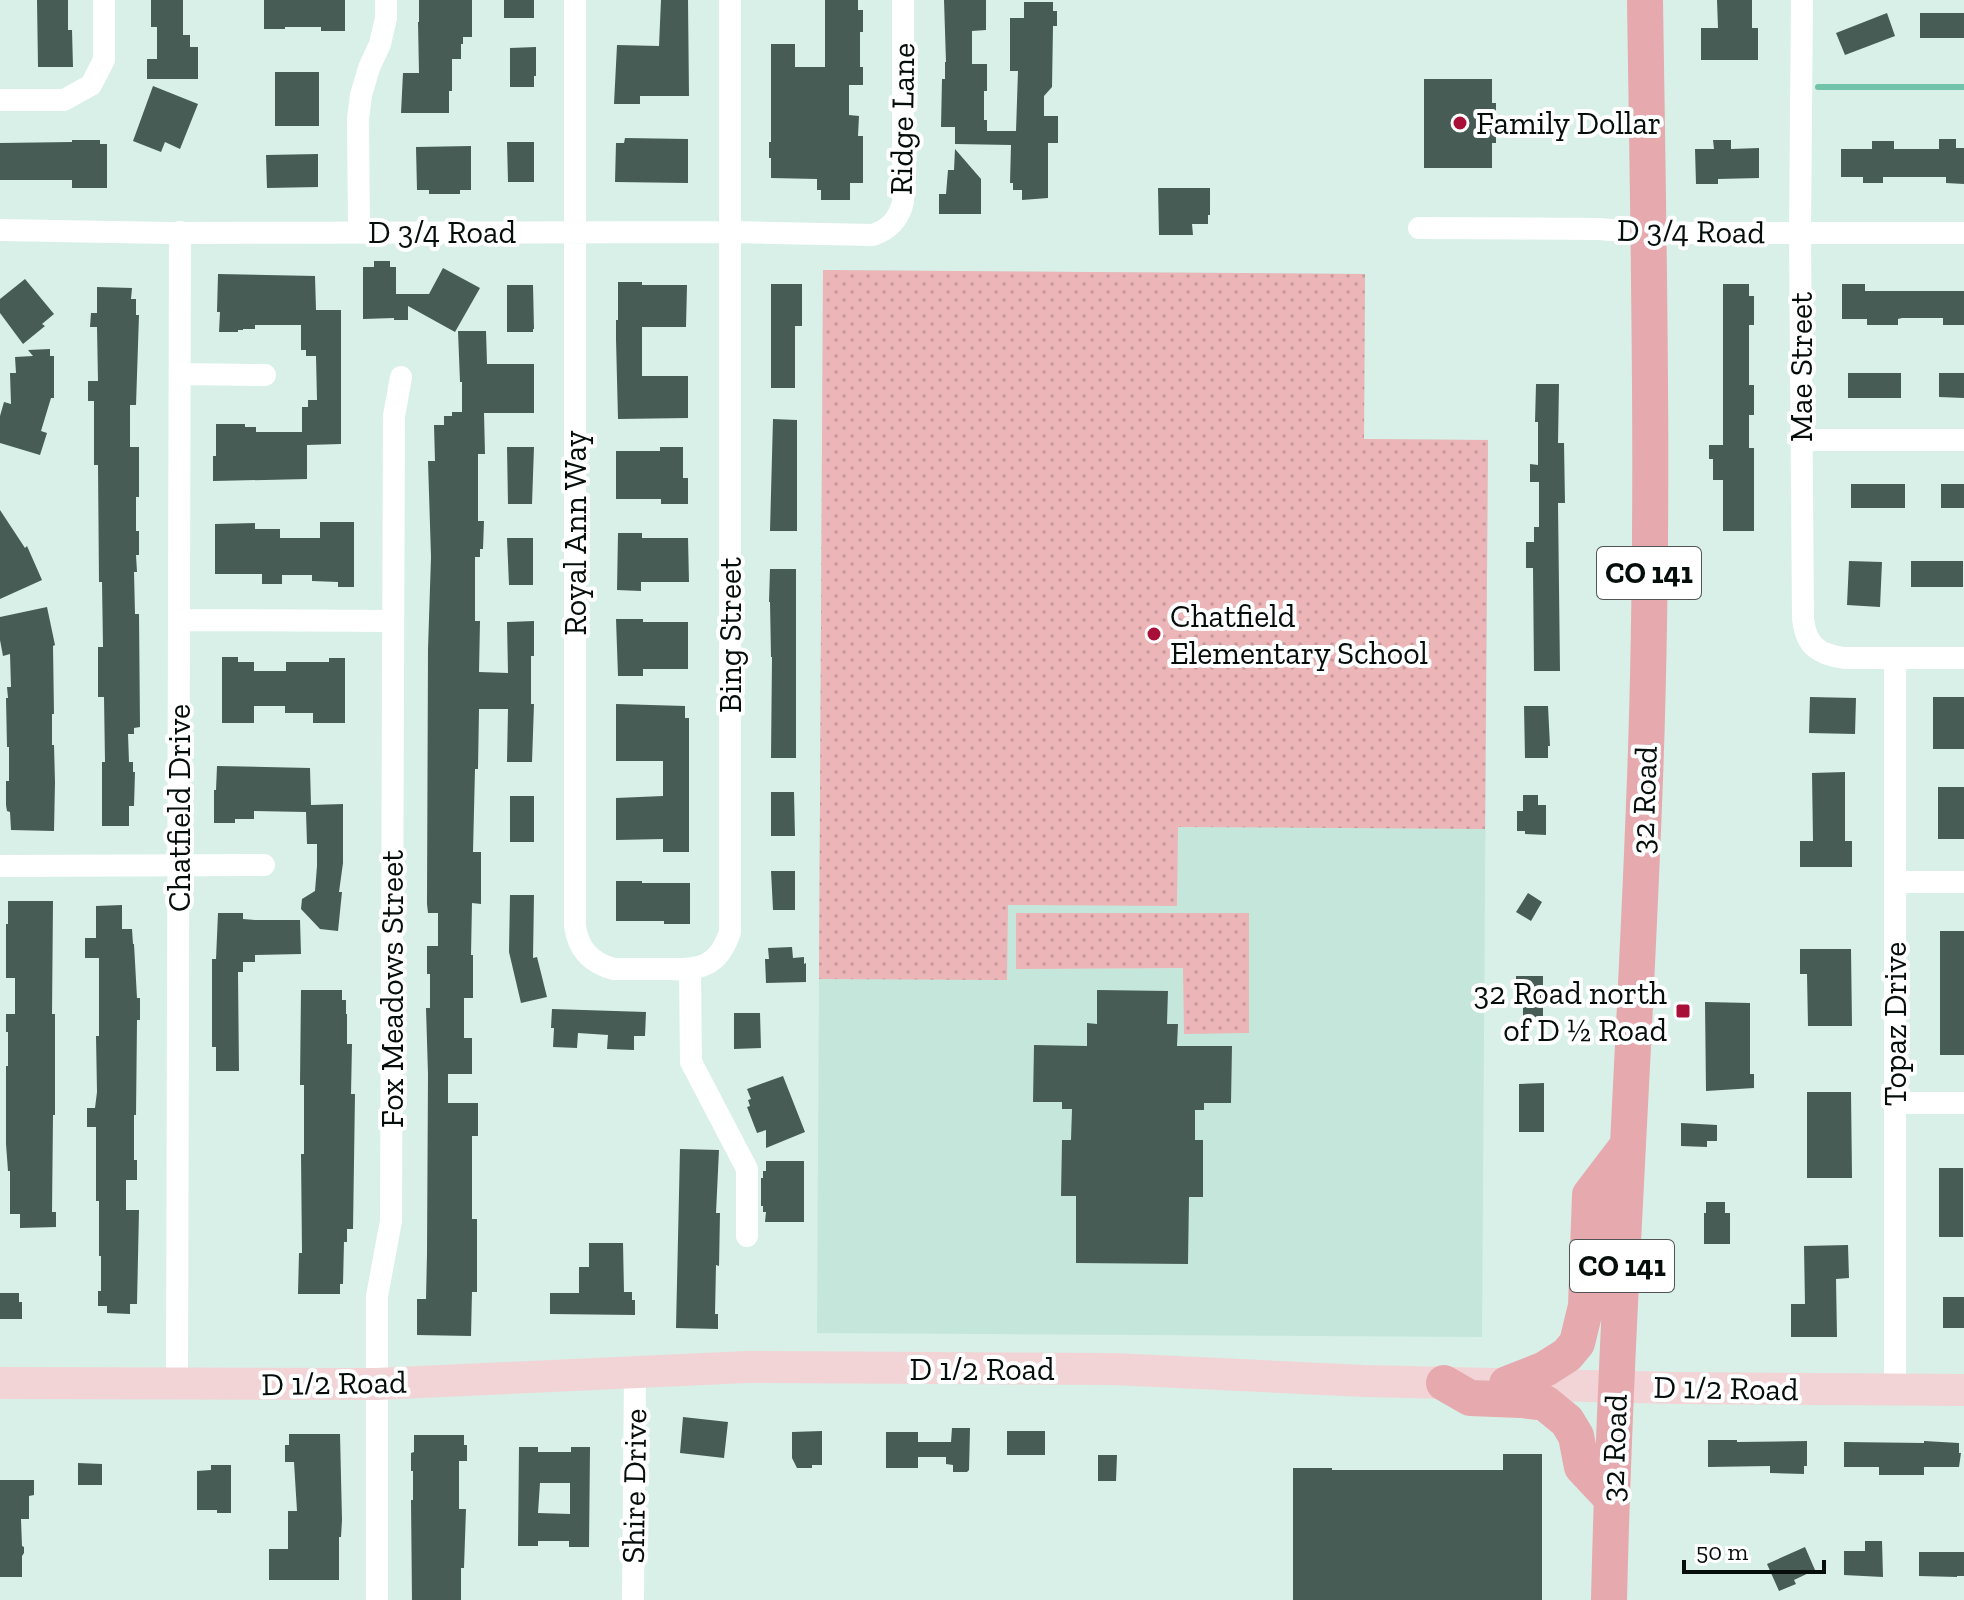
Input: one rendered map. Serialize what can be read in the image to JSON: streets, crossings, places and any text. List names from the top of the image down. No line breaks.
{"streets":{"main road":["CO 141","32 Road","D 1/2 Road"],"street":["Ridge Lane","D 3/4 Road","Mae Street","Royal Ann Way","Bing Street","Chatfield Drive","Fox Meadows Street","Topaz Drive","Shire Drive"]},"crossings":[["Ridge Lane","D 3/4 Road"],["D 3/4 Road","Mae Street"],["D 3/4 Road","Royal Ann Way"],["D 3/4 Road","Bing Street"],["D 3/4 Road","32 Road"],["D 3/4 Road","Chatfield Drive"],["Mae Street","Topaz Drive"],["Royal Ann Way","Bing Street"],["32 Road","D 1/2 Road"],["Chatfield Drive","D 1/2 Road"],["Fox Meadows Street","D 1/2 Road"],["Topaz Drive","D 1/2 Road"],["D 1/2 Road","Shire Drive"]],"places":{"other":["Family Dollar","Chatfield Elementary School"],"transit":["32 Road north of D ½ Road"]},"scale_bar":"50 m"}
